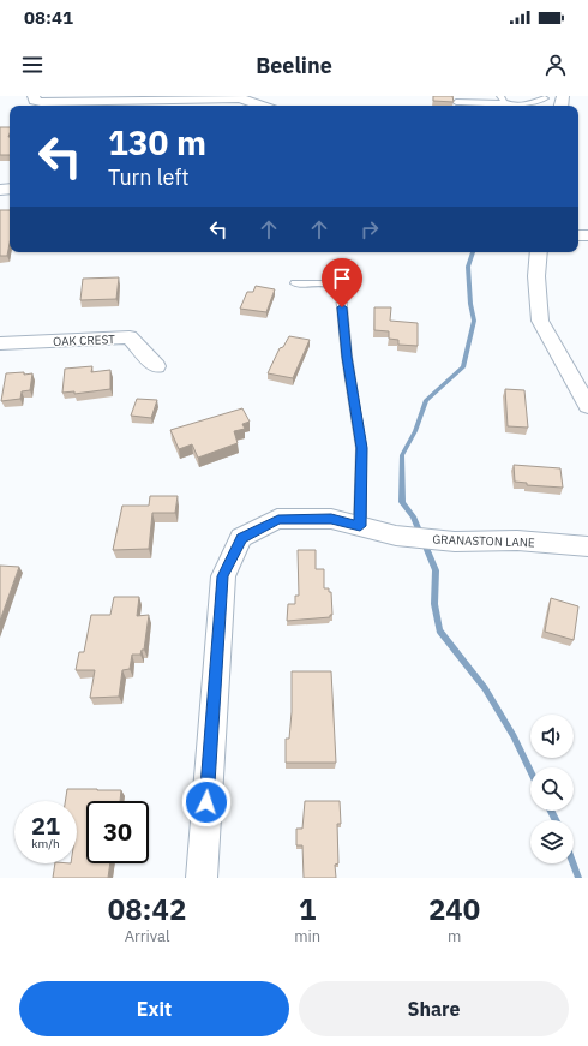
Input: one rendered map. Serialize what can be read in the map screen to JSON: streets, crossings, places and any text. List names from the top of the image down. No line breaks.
{"streets":{"street":["OAK CREST","GRANASTON LANE"]},"page":{"status":"08:41","header":"Beeline","turn":["130 m","Turn left"],"speed":"21 km/h","limit":"30","eta":["08:42","Arrival","1","min","240","m"],"buttons":["Exit","Share"]}}
